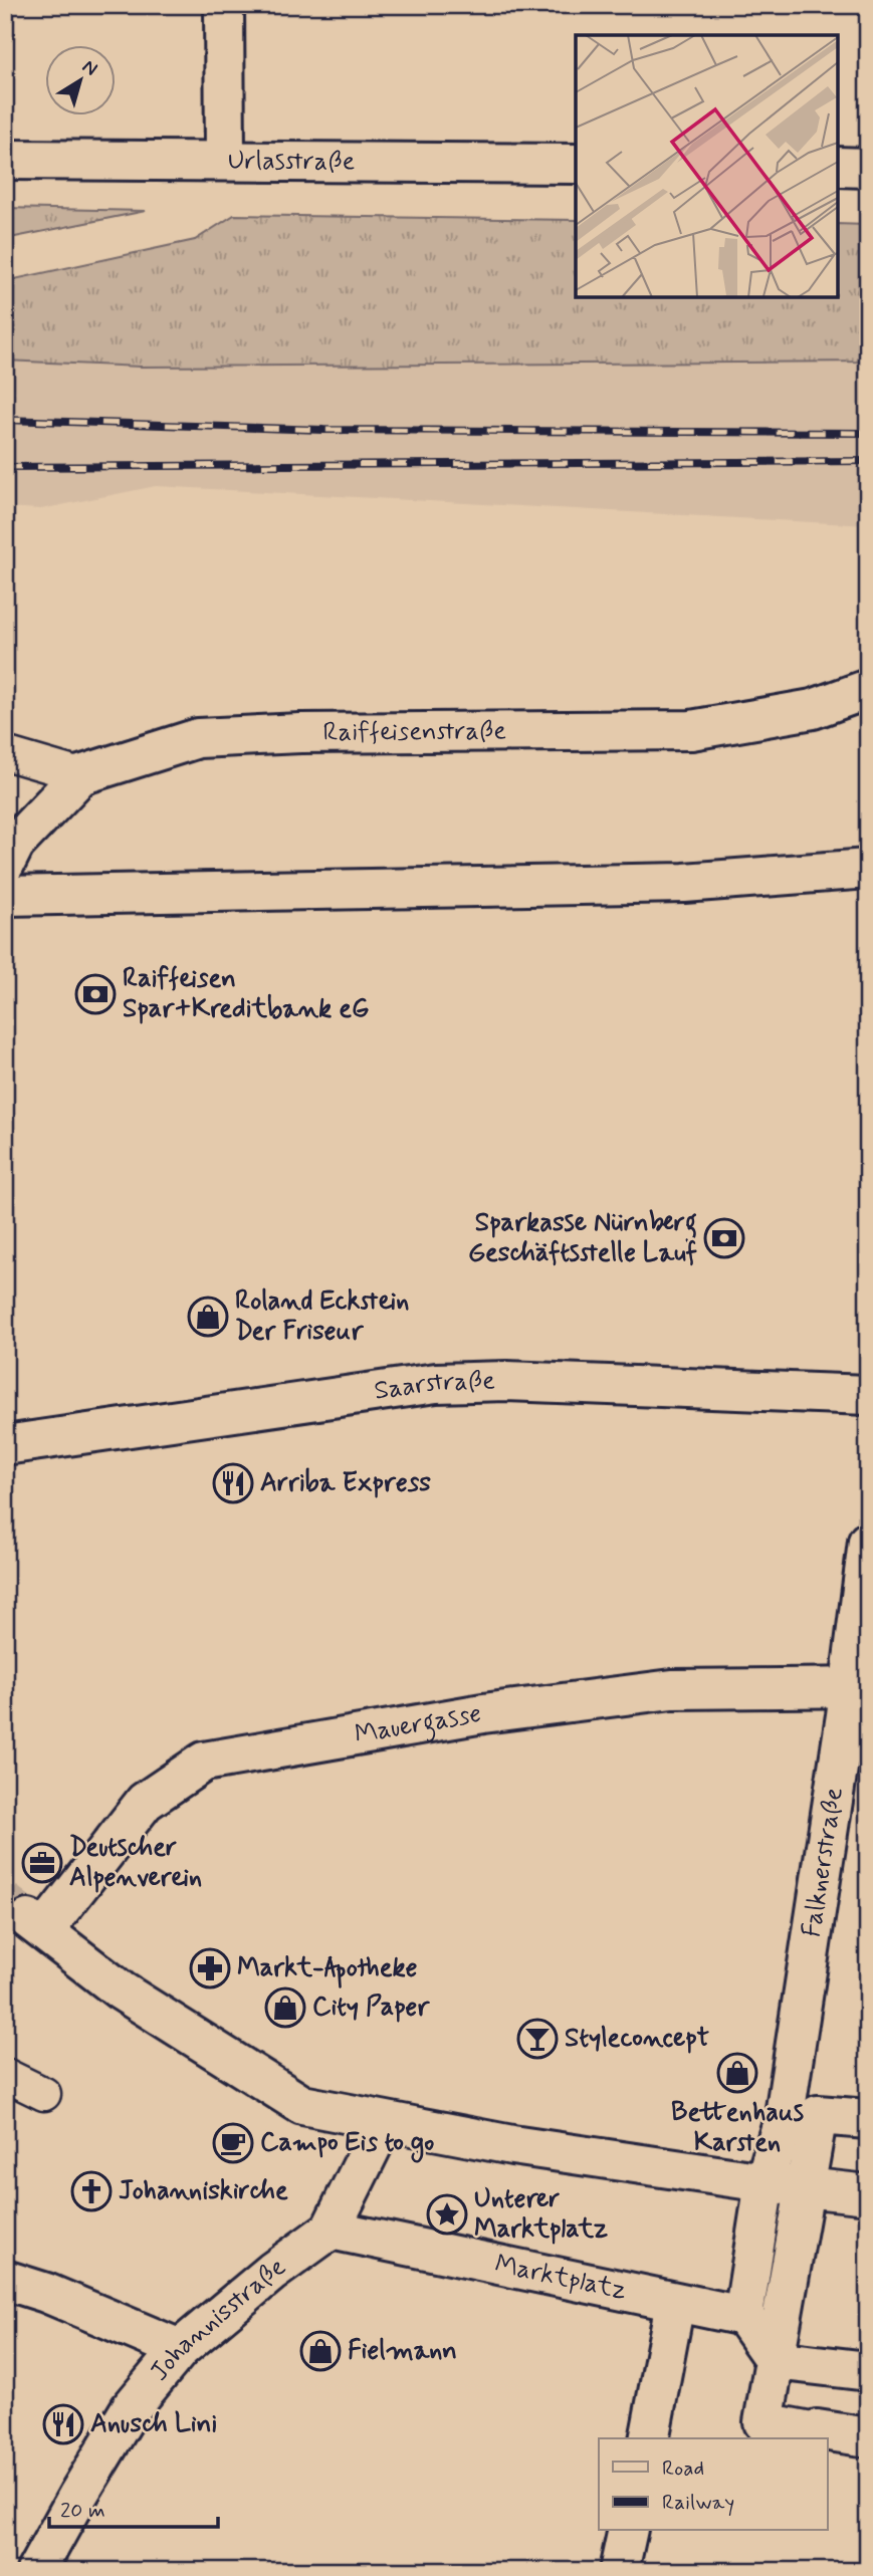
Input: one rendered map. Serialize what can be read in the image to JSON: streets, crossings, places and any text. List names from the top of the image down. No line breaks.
{"streets":{"street":["Urlasstraße","Raiffeisenstraße","Saarstraße","Mauergasse","Falknerstraße","Marktplatz","Johannisstraße"]},"crossings":[["Mauergasse","Falknerstraße"],["Marktplatz","Johannisstraße"]],"places":{"bank":["Raiffeisen Spar+Kreditbank eG","Sparkasse Nürnberg Geschäftsstelle Lauf"],"shop":["Roland Eckstein Der Friseur","City Paper","Bettenhaus Karsten","Fielmann"],"restaurant":["Arriba Express","Anusch Lini"],"office":["Deutscher Alpenverein"],"pharmacy":["Markt-Apotheke"],"bar":["Styleconcept"],"cafe":["Campo Eis to go"],"church":["Johanniskirche"],"place":["Unterer Marktplatz"]},"legend":["Road","Railway"],"scale_bar":"20 m","north":"top right"}
